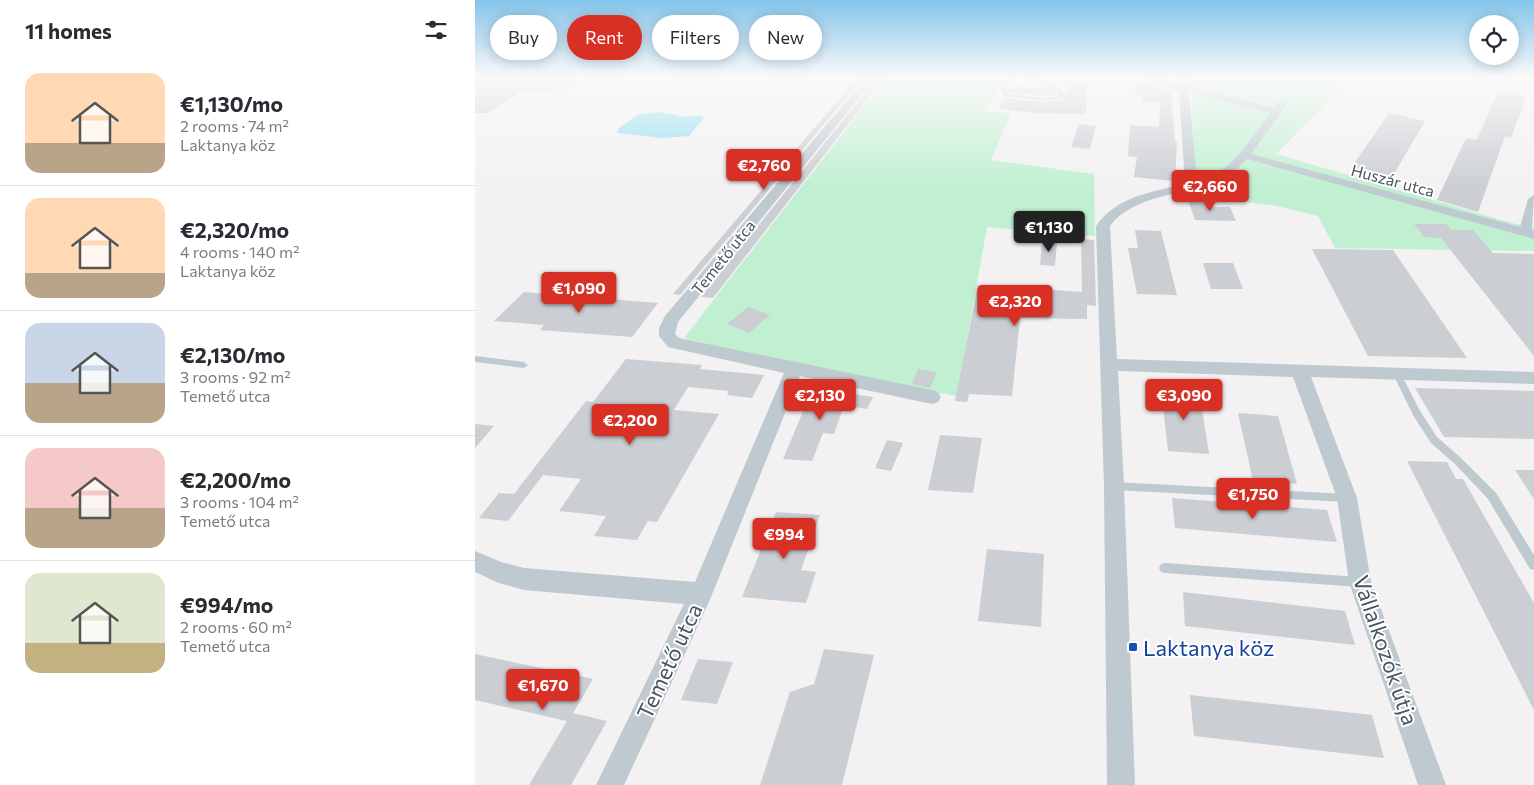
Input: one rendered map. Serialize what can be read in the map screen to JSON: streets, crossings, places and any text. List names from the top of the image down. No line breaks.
{"streets":{"street":["Huszár utca","Temető utca","Vállalkozók útja"]},"places":{"transit":["Laktanya köz"]},"page":{"heading":"11 homes","chip":["Buy","Rent","Filters","New"],"list":[{"name":"€1,130/mo","note":"2 rooms · 74 m² · Laktanya köz"},{"name":"€2,320/mo","note":"4 rooms · 140 m² · Laktanya köz"},{"name":"€2,130/mo","note":"3 rooms · 92 m² · Temető utca"},{"name":"€2,200/mo","note":"3 rooms · 104 m² · Temető utca"},{"name":"€994/mo","note":"2 rooms · 60 m² · Temető utca"}],"price":["€2,760","€2,660","€1,130","€1,090","€2,320","€2,130","€3,090","€2,200","€1,750","€994","€1,670"]}}
